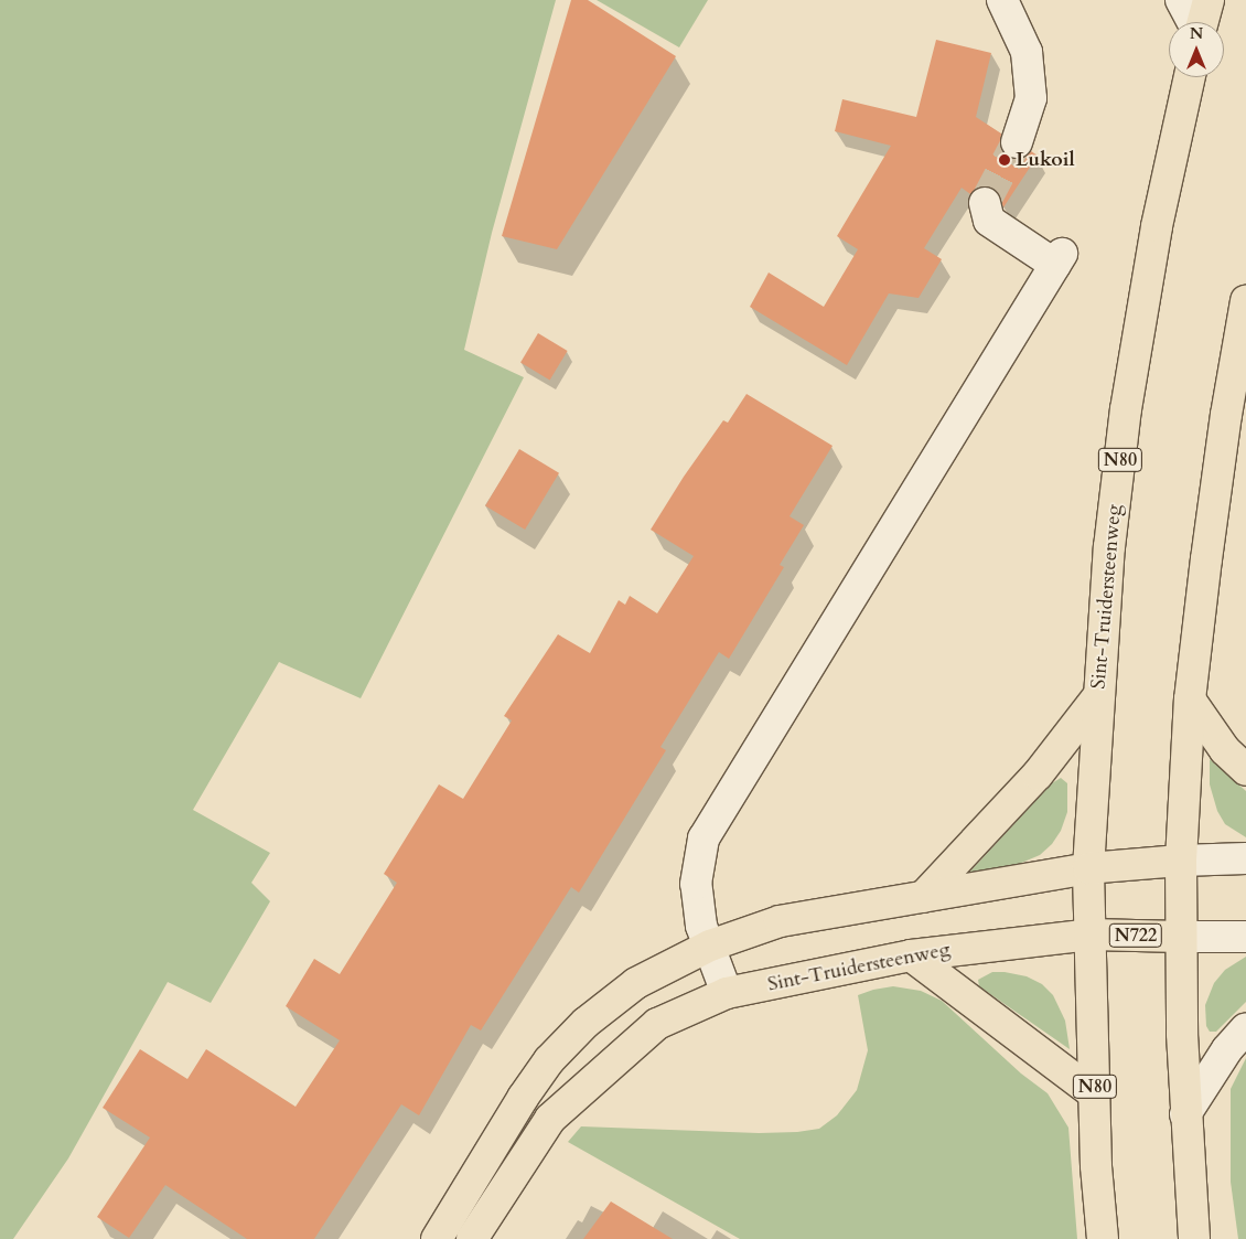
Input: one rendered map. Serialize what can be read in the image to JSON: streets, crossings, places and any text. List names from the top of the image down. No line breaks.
{"streets":{"main road":["N80","Sint-Truidersteenweg","N722"]},"crossings":[["N80","Sint-Truidersteenweg"]],"places":["Lukoil"],"north":"top"}
